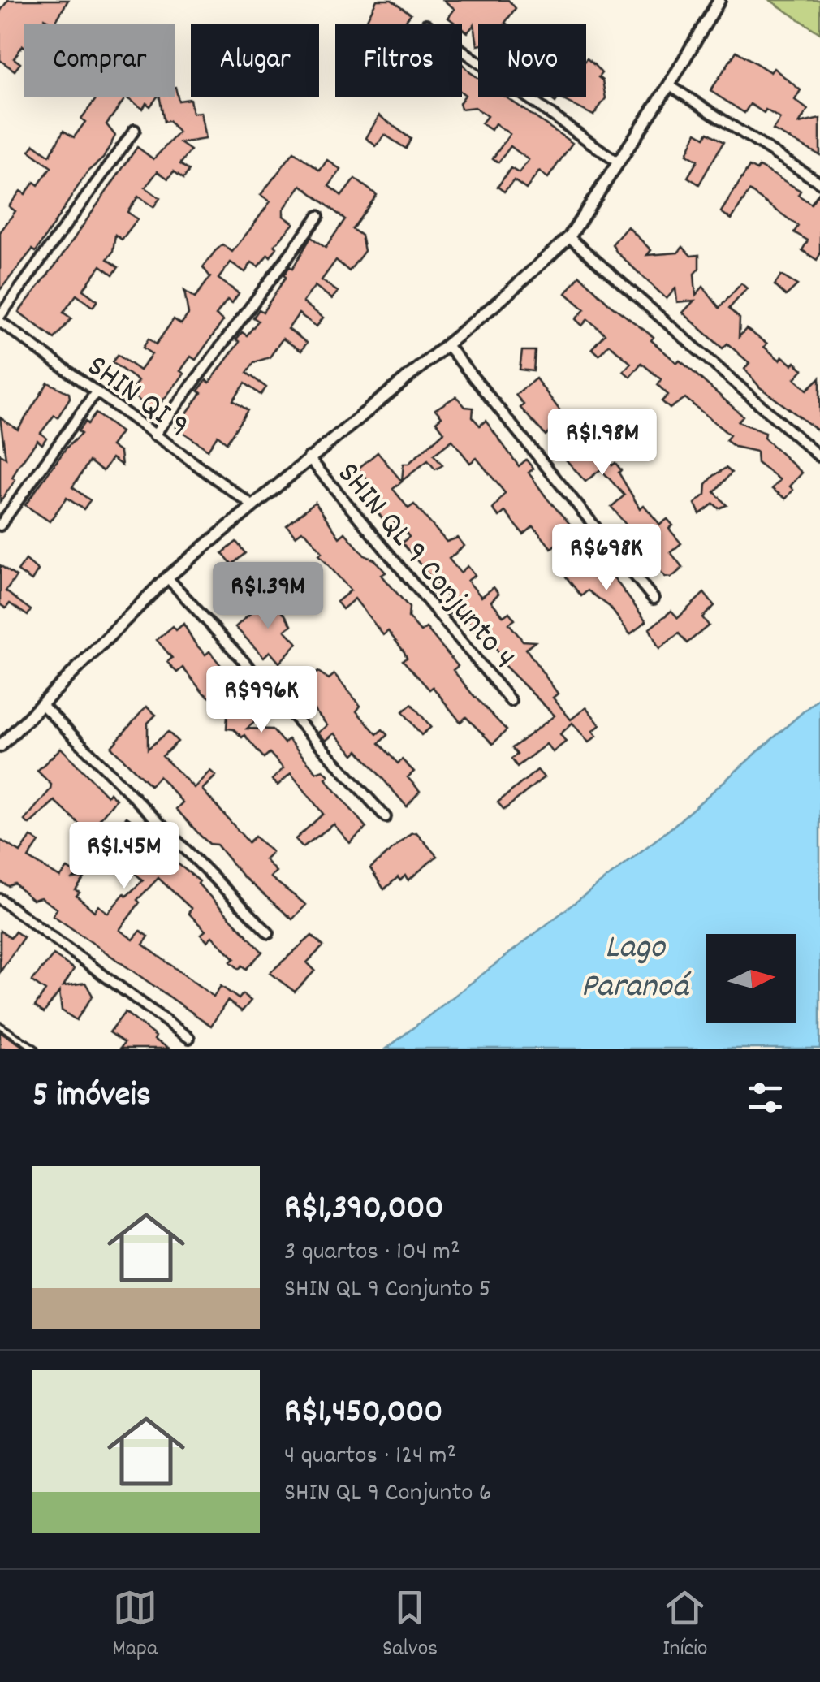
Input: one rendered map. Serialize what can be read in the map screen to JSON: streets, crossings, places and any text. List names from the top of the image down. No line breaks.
{"streets":{"street":["SHIN QI 9","SHIN QL 9 Conjunto 4"]},"water":["Lago Paranoá"],"north":"right","page":{"chip":["Comprar","Alugar","Filtros","Novo"],"price":["R$1.98M","R$698K","R$1.39M","R$996K","R$1.45M"],"heading":"5 imóveis","list":[{"name":"R$1,390,000","note":"3 quartos · 104 m² · SHIN QL 9 Conjunto 5"},{"name":"R$1,450,000","note":"4 quartos · 124 m² · SHIN QL 9 Conjunto 6"}],"tabs":["Mapa","Salvos","Início"]}}
